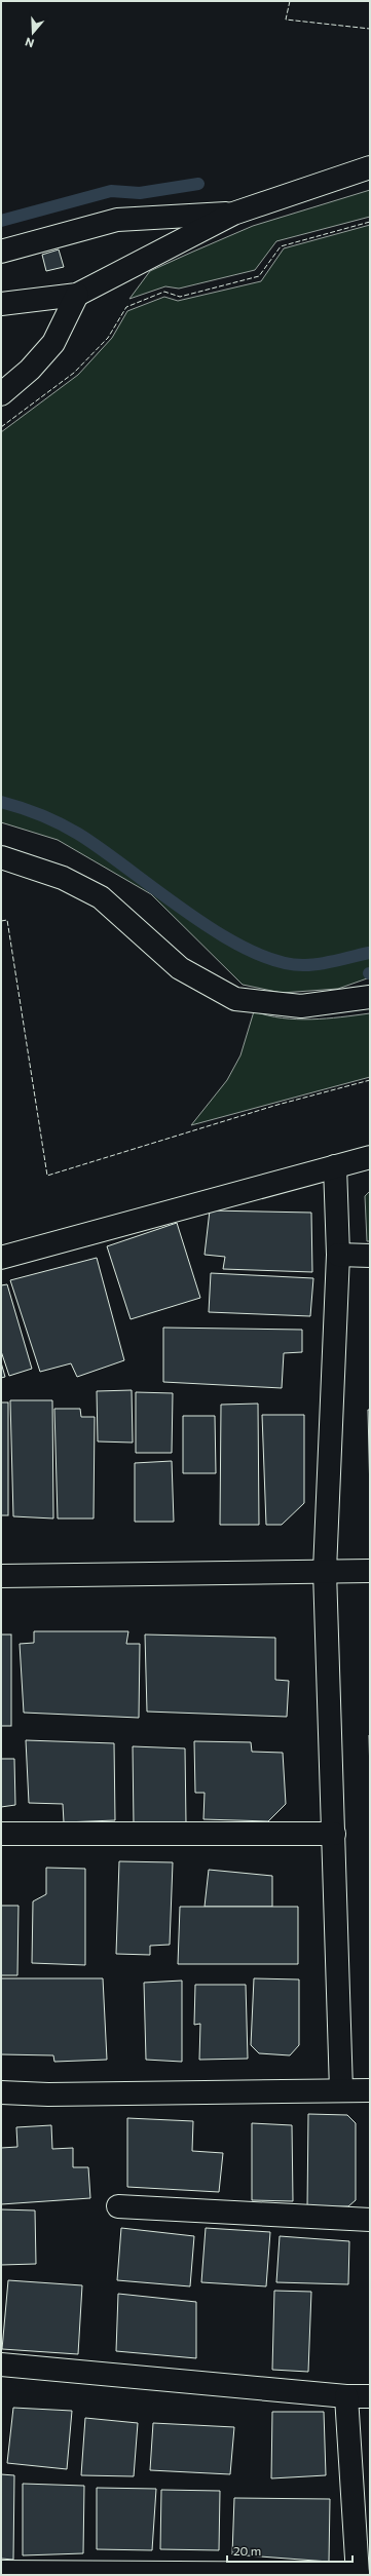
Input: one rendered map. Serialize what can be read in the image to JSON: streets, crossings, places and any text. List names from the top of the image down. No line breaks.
{"scale_bar":"20 m","north":"bottom"}
